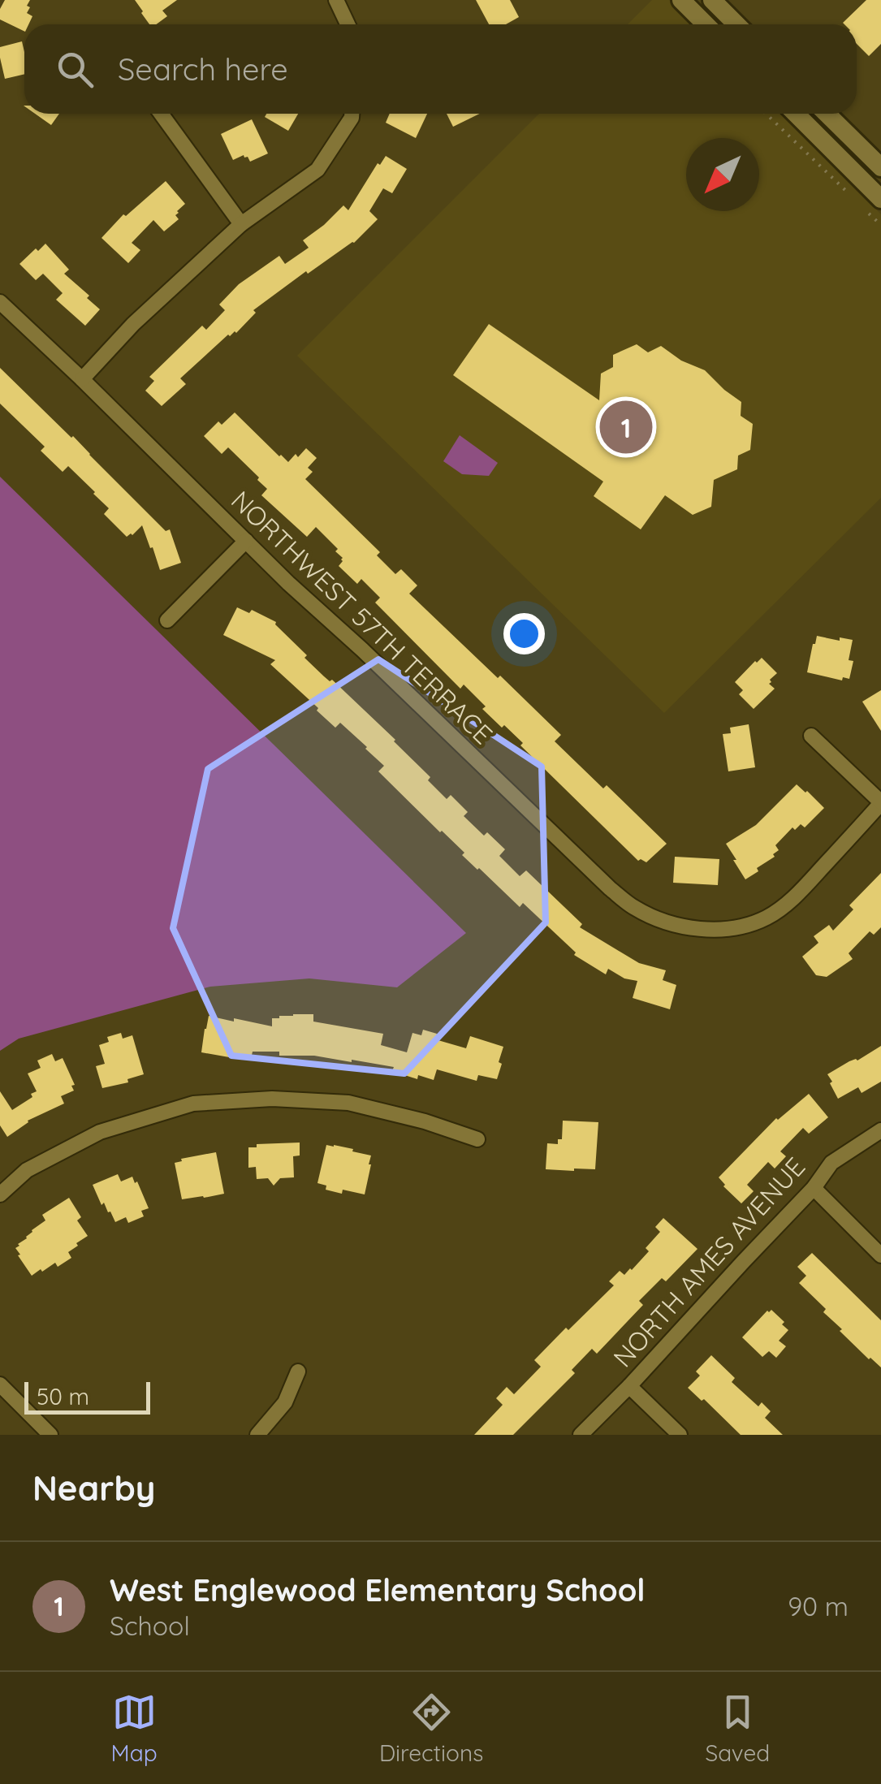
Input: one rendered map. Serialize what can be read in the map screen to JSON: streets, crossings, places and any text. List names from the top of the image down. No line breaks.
{"streets":{"street":["NORTHWEST 57TH TERRACE","NORTH AMES AVENUE"]},"scale_bar":"50 m","north":"bottom left","page":{"search":"Search here","pins":"1","scale":"50 m","heading":"Nearby","list":[{"mark":"1","name":"West Englewood Elementary School","note":"School","value":"90 m"}],"nav":["Map","Directions","Saved"]}}
